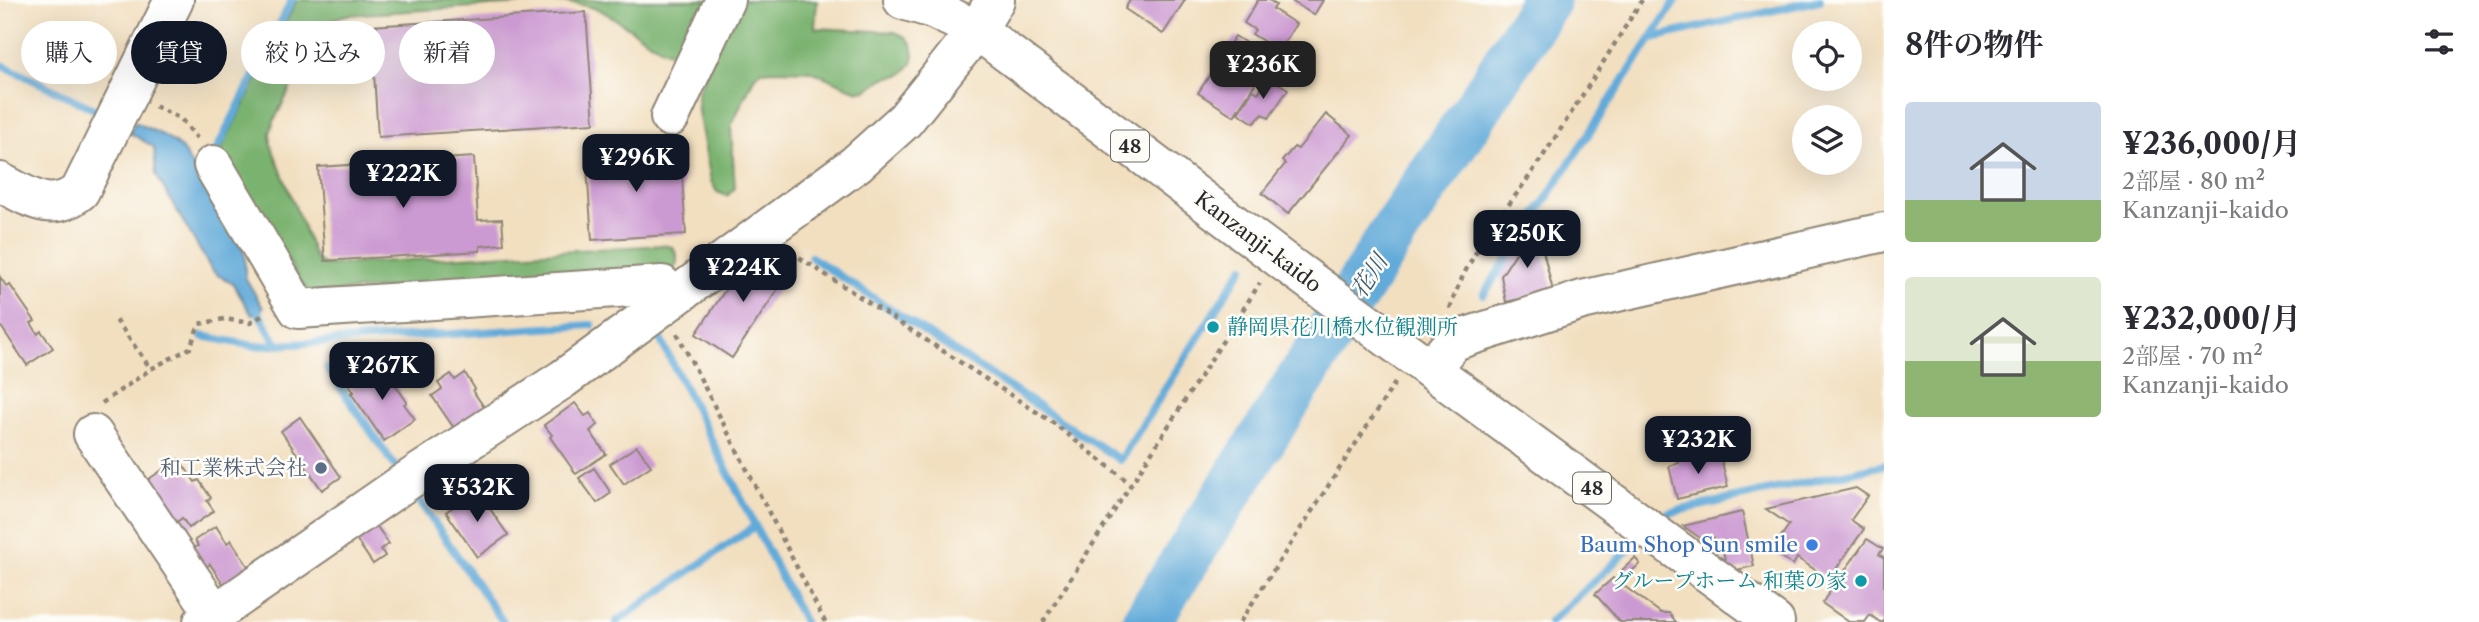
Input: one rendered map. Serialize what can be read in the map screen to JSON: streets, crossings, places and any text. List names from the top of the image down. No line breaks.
{"streets":{"street":["48","Kanzanji-kaido"]},"water":["花川"],"places":["静岡県花川橋水位観測所","和工業株式会社","Baum Shop Sun smile","グループホーム 和葉の家"],"page":{"heading":"8件の物件","chip":["購入","賃貸","絞り込み","新着"],"price":["¥236K","¥296K","¥222K","¥250K","¥224K","¥267K","¥232K","¥532K"],"list":[{"name":"¥236,000/月","note":"2部屋 · 80 m² · Kanzanji-kaido"},{"name":"¥232,000/月","note":"2部屋 · 70 m² · Kanzanji-kaido"}]}}
